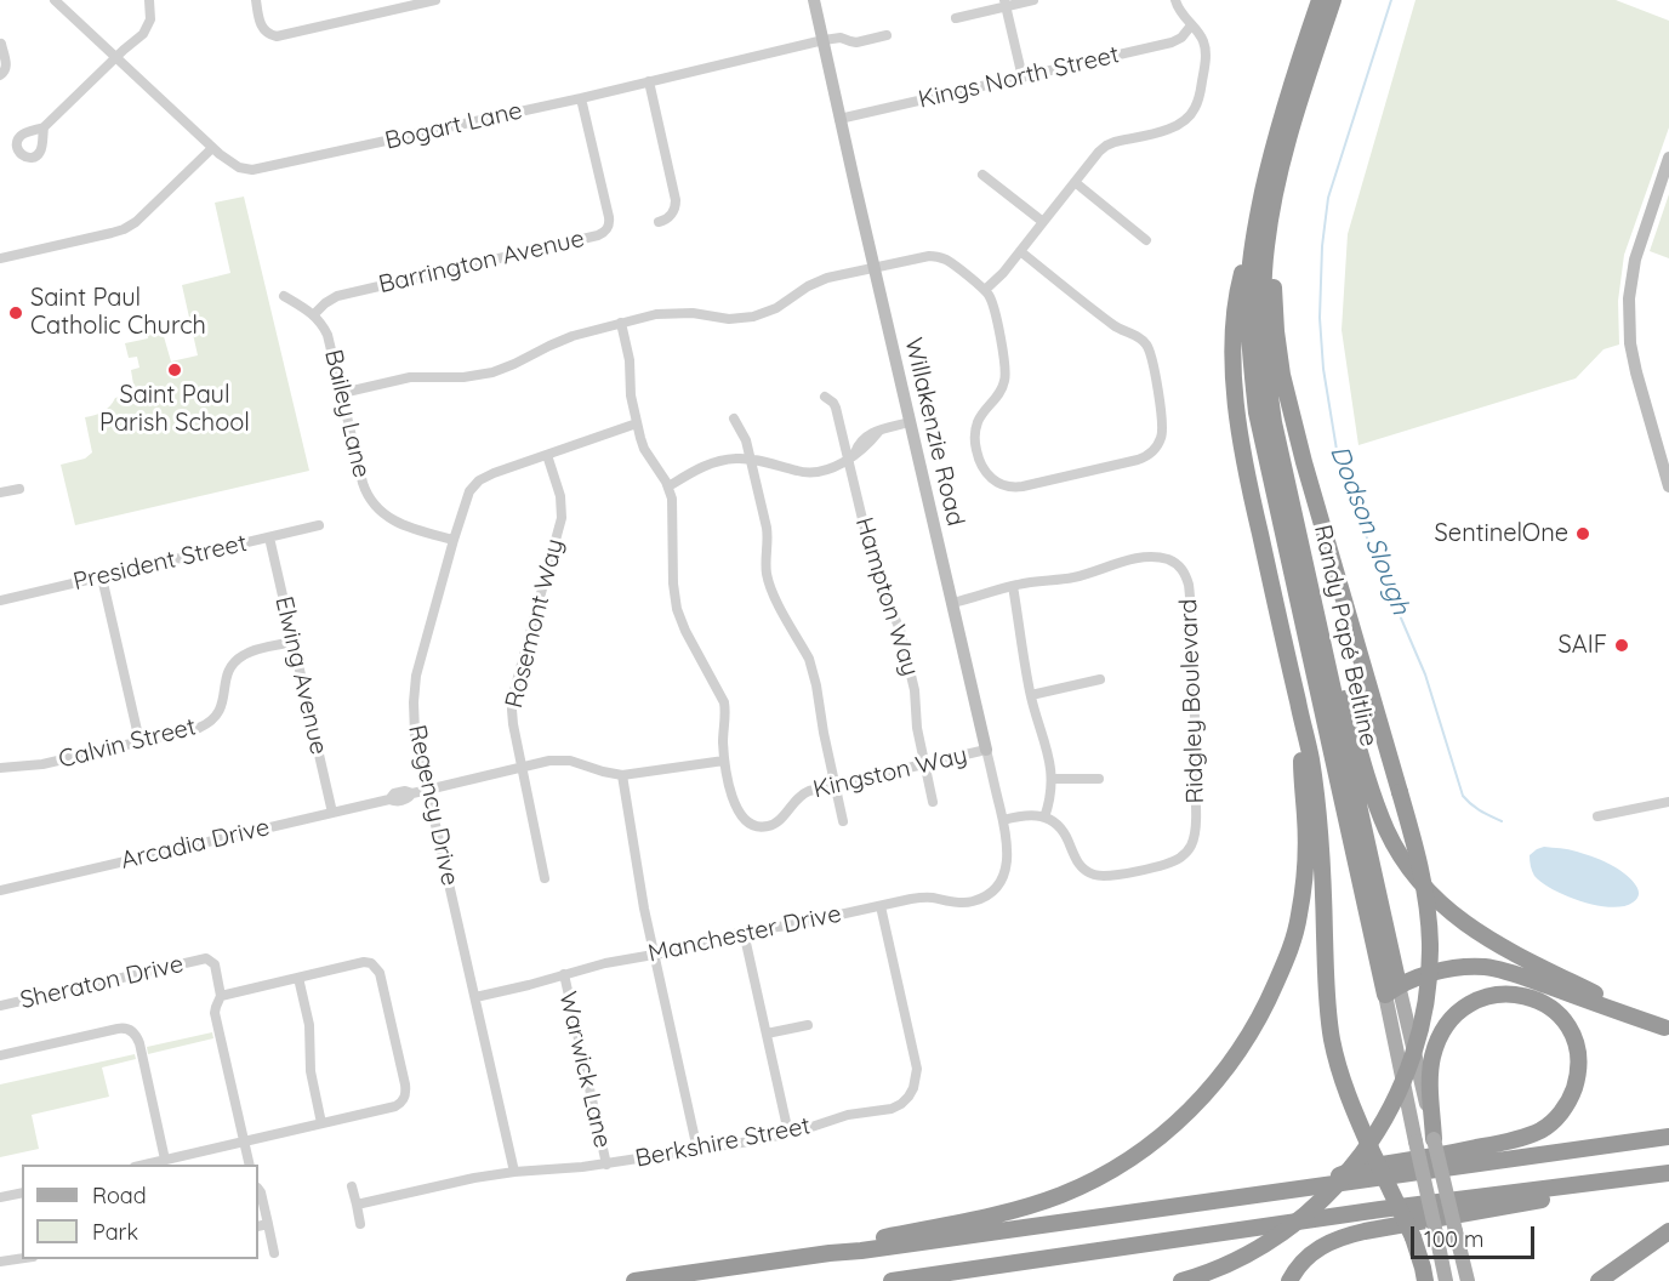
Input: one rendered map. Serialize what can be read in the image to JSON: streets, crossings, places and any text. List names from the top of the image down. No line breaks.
{"streets":{"highway":["Randy Papé Beltline"],"street":["Kings North Street","Bogart Lane","Barrington Avenue","Bailey Lane","Willakenzie Road","President Street","Hampton Way","Rosemont Way","Elwing Avenue","Ridgley Boulevard","Calvin Street","Kingston Way","Regency Drive","Arcadia Drive","Manchester Drive","Sheraton Drive","Warwick Lane","Berkshire Street"]},"crossings":[["Kings North Street","Willakenzie Road"],["Bogart Lane","Barrington Avenue"],["Bogart Lane","Willakenzie Road"],["Barrington Avenue","Bailey Lane"],["Bailey Lane","Regency Drive"],["Willakenzie Road","Kingston Way"],["Willakenzie Road","Manchester Drive"],["President Street","Elwing Avenue"],["Hampton Way","Kingston Way"],["Rosemont Way","Regency Drive"],["Rosemont Way","Arcadia Drive"],["Elwing Avenue","Calvin Street"],["Elwing Avenue","Arcadia Drive"],["Kingston Way","Arcadia Drive"],["Regency Drive","Arcadia Drive"],["Regency Drive","Manchester Drive"],["Regency Drive","Berkshire Street"],["Manchester Drive","Warwick Lane"],["Manchester Drive","Berkshire Street"],["Warwick Lane","Berkshire Street"]],"water":["Dodson Slough"],"places":["Saint Paul Catholic Church","Saint Paul Parish School","SentinelOne","SAIF"],"legend":["Road","Park"],"scale_bar":"100 m"}
